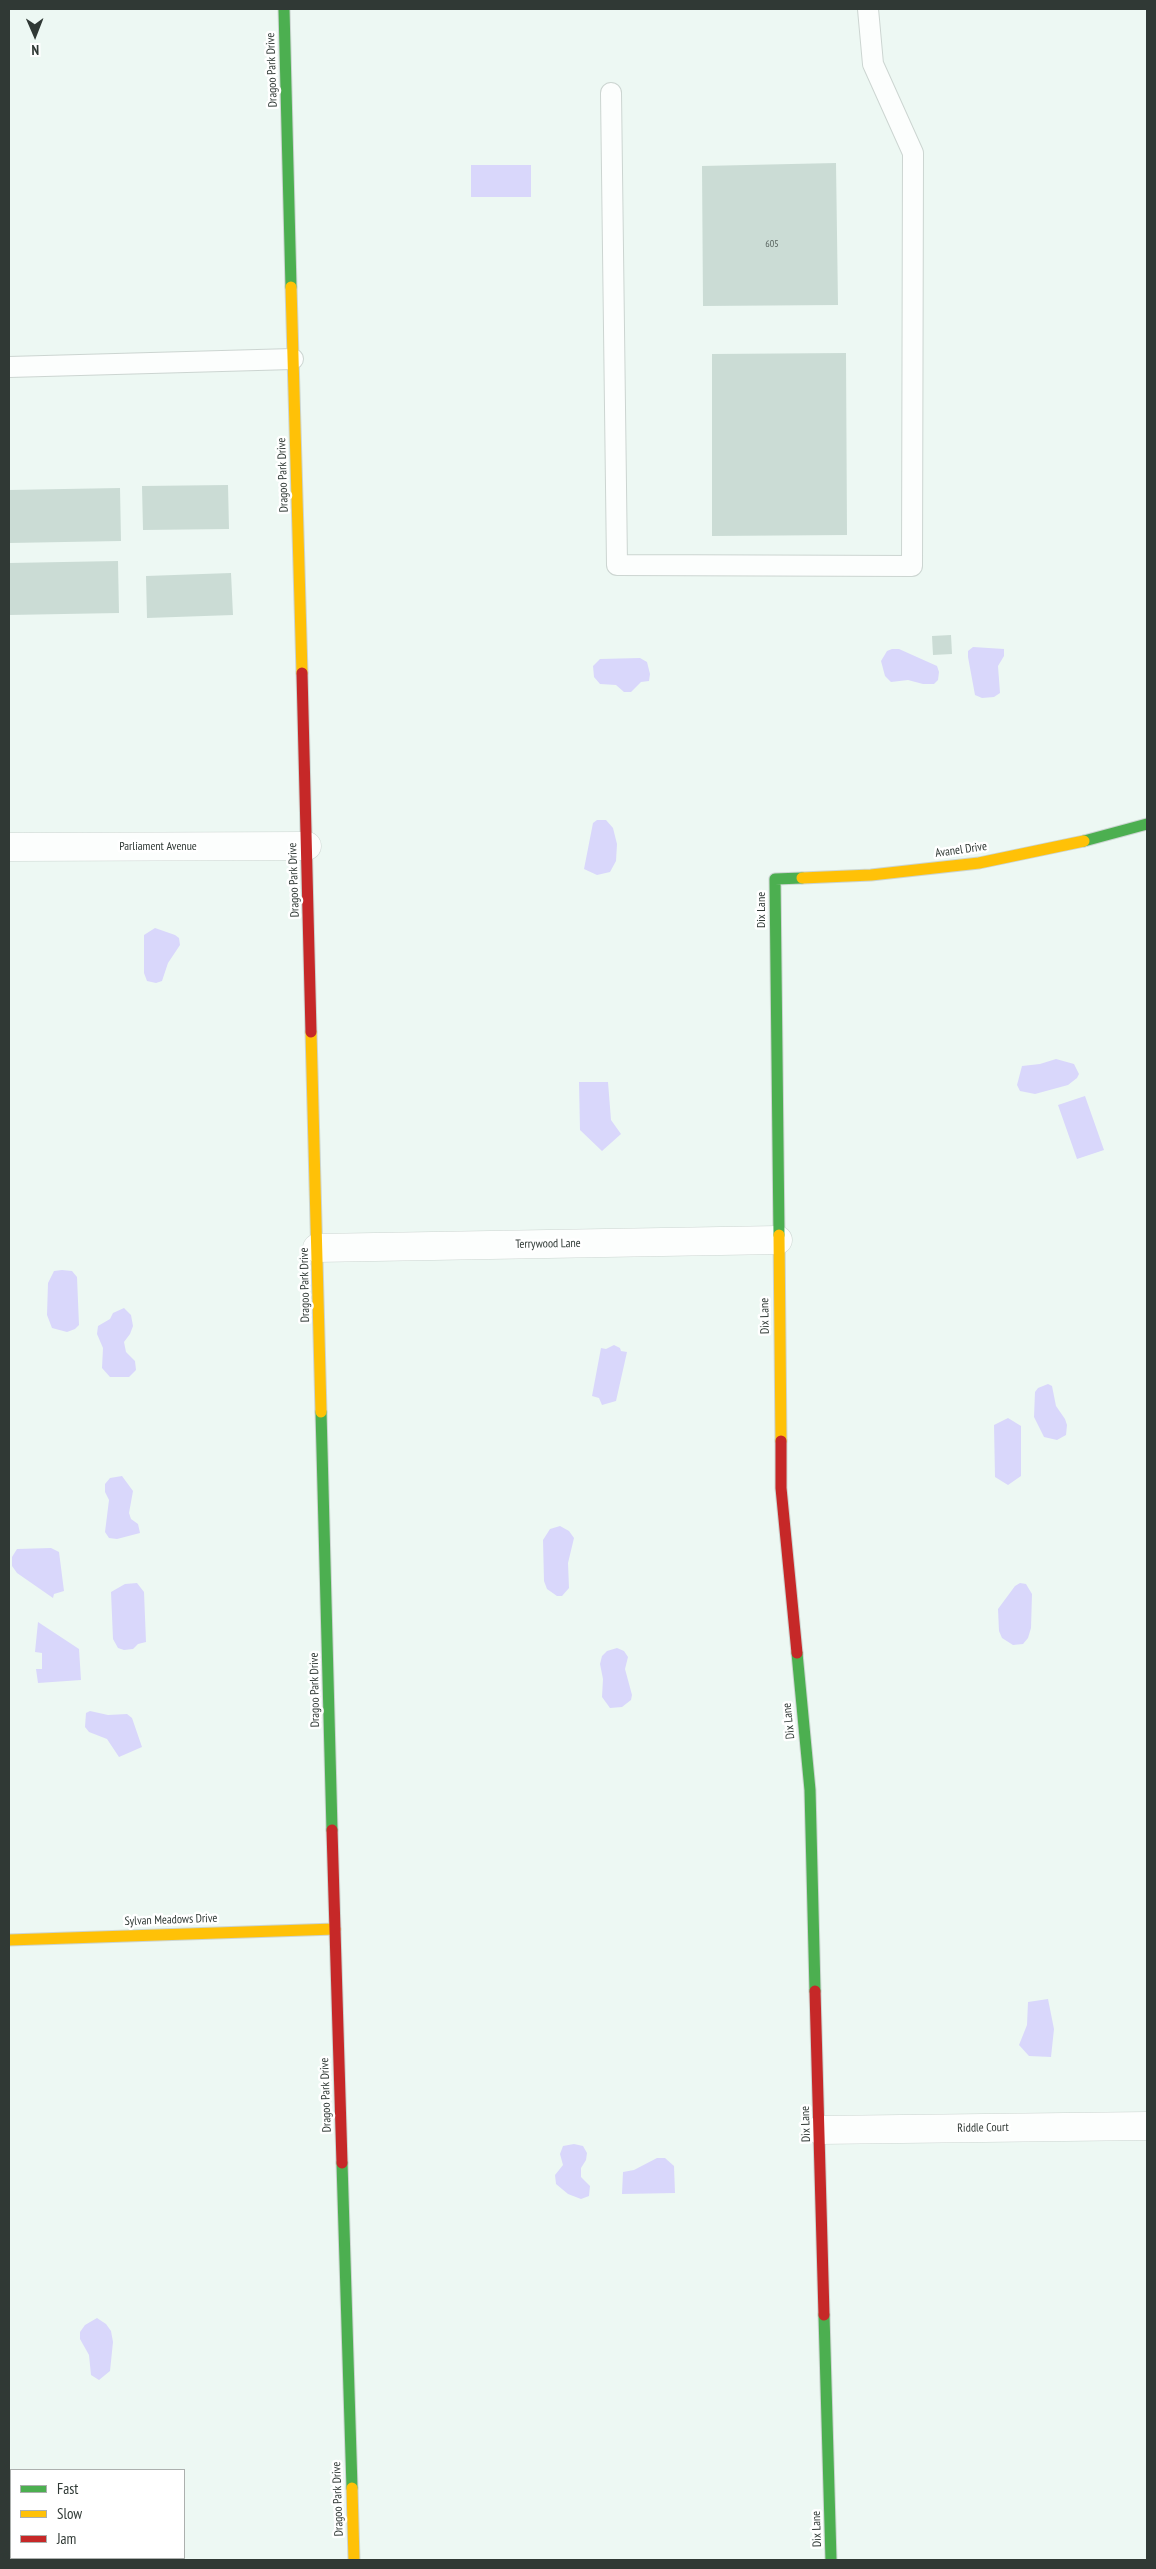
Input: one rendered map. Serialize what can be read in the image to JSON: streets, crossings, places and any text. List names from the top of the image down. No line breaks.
{"streets":{"street":["Dragoo Park Drive","Parliament Avenue","Avanel Drive","Dix Lane","Terrywood Lane","Sylvan Meadows Drive","Riddle Court"]},"crossings":[["Dragoo Park Drive","Parliament Avenue"],["Dragoo Park Drive","Terrywood Lane"],["Dragoo Park Drive","Sylvan Meadows Drive"],["Avanel Drive","Dix Lane"],["Dix Lane","Terrywood Lane"],["Dix Lane","Riddle Court"]],"house_numbers":["605"],"legend":["Fast","Slow","Jam"],"north":"bottom"}
